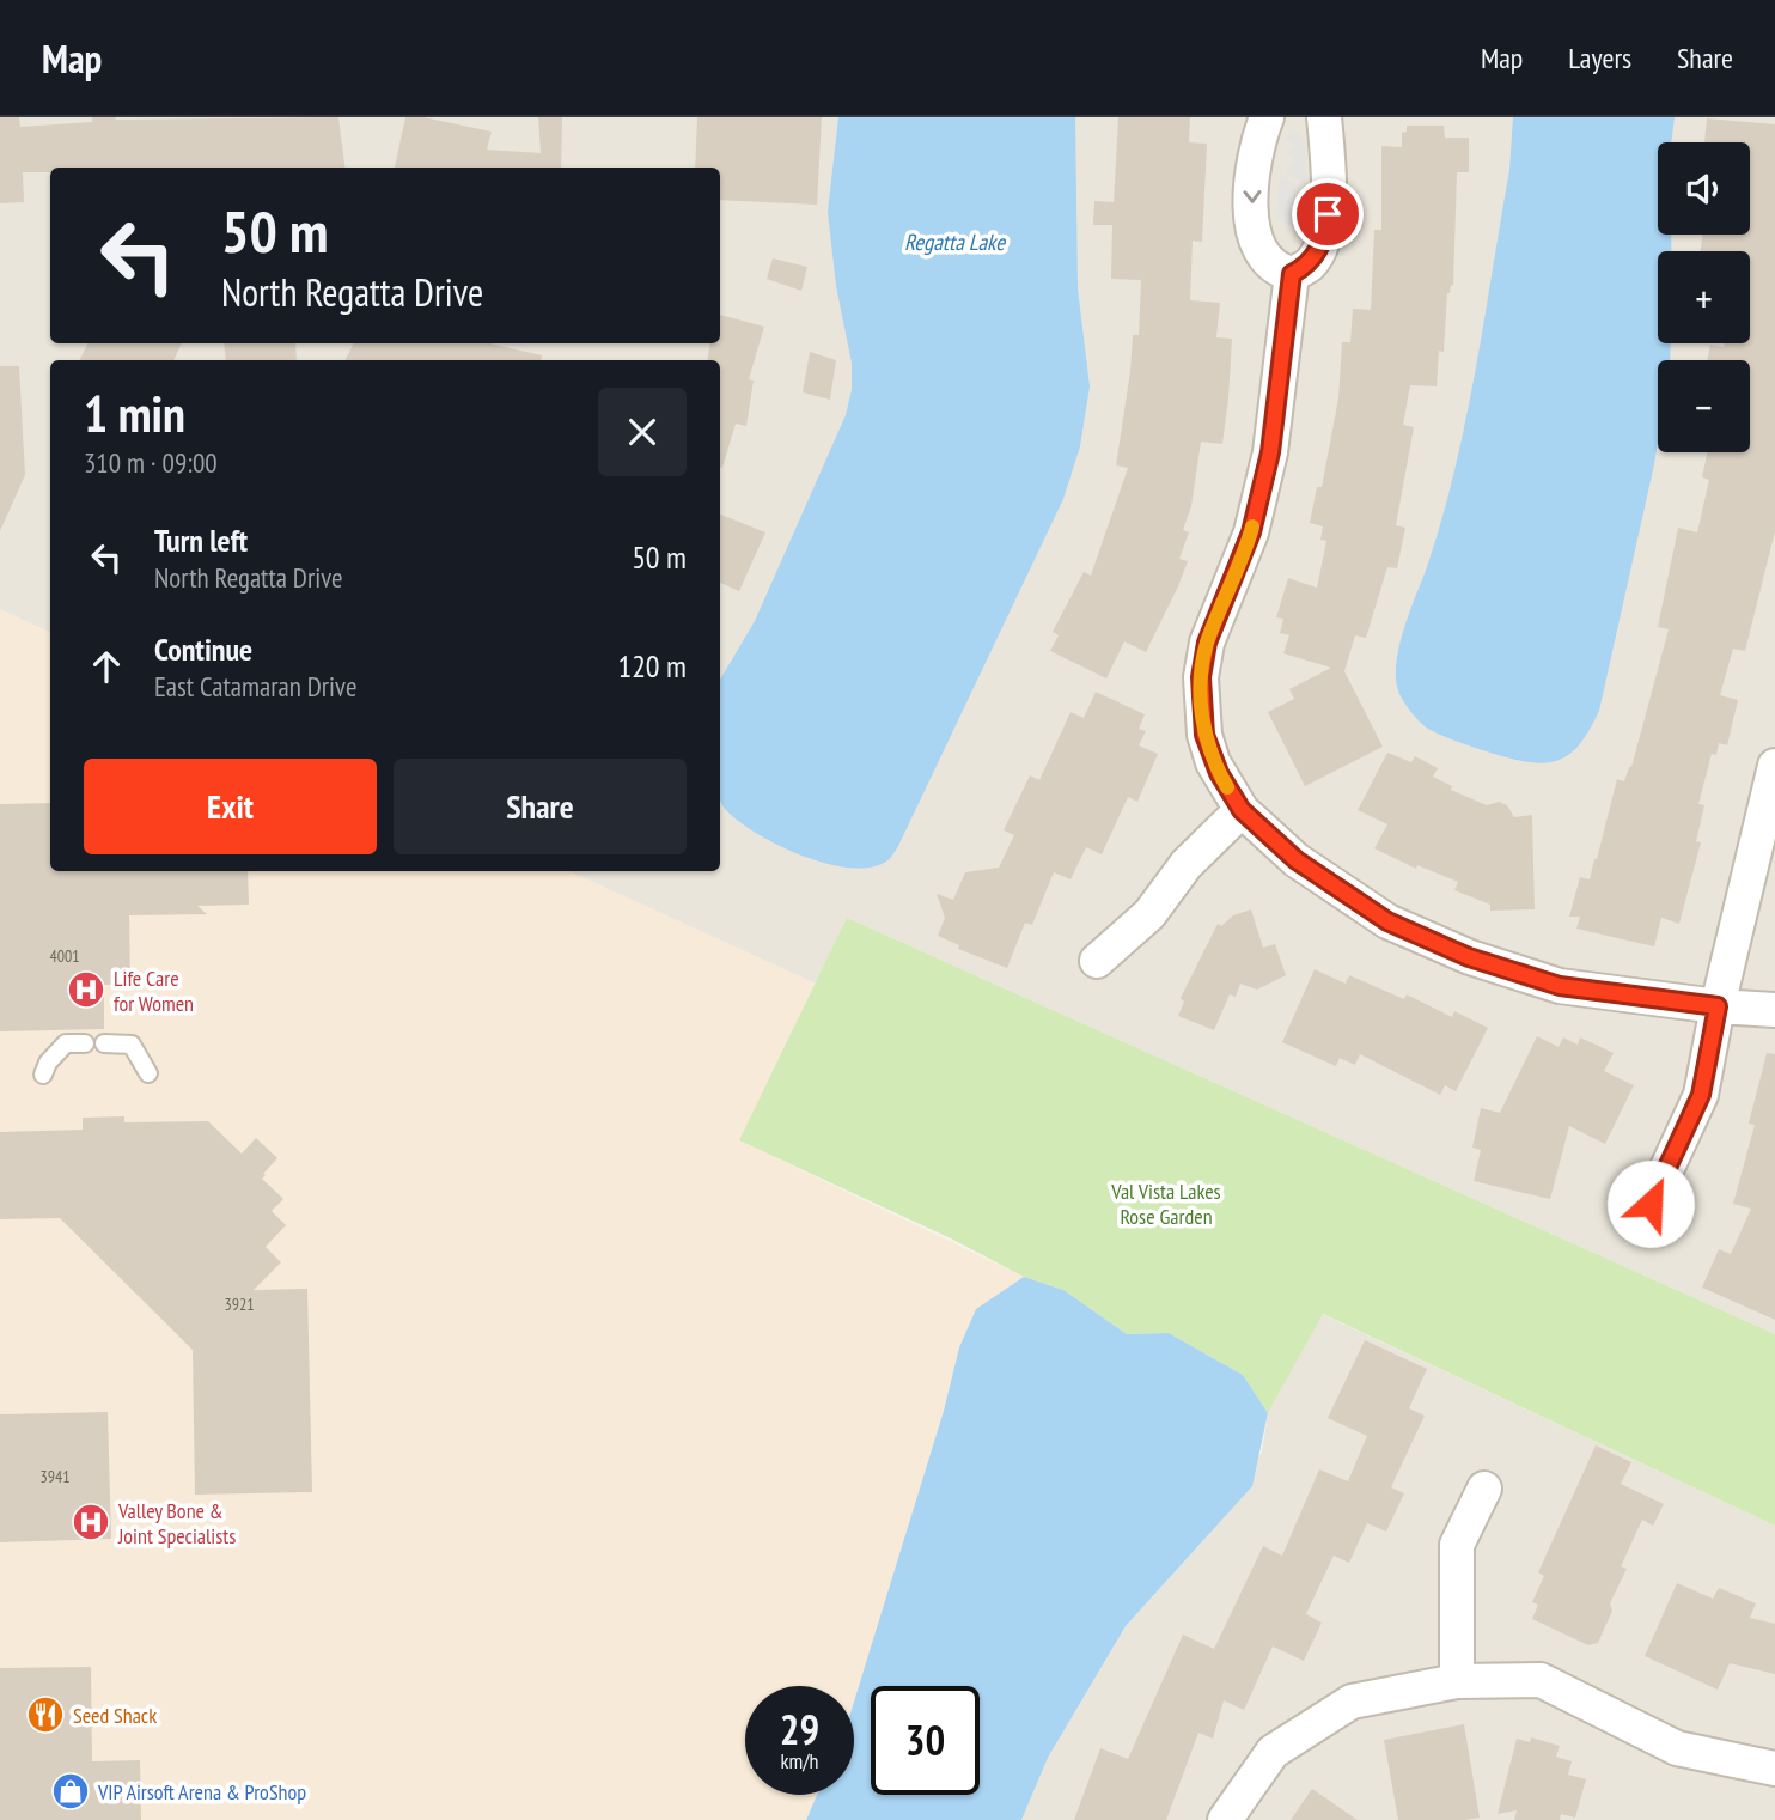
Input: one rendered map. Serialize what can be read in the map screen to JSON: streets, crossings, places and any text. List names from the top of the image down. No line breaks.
{"water":["Regatta Lake"],"parks":["Val Vista Lakes Rose Garden"],"places":{"hospital":["Life Care for Women","Valley Bone & Joint Specialists"],"restaurant":["Seed Shack"],"shop":["VIP Airsoft Arena & ProShop"]},"house_numbers":["4001","3921","3941"],"page":{"header":"Map","nav":["Map","Layers","Share"],"map_buttons":["+","−"],"turn":["50 m","North Regatta Drive"],"heading":["1 min","310 m · 09:00"],"list":[{"name":"Turn left","note":"North Regatta Drive","value":"50 m"},{"name":"Continue","note":"East Catamaran Drive","value":"120 m"}],"buttons":["Exit","Share"],"speed":"29 km/h","limit":"30"}}
